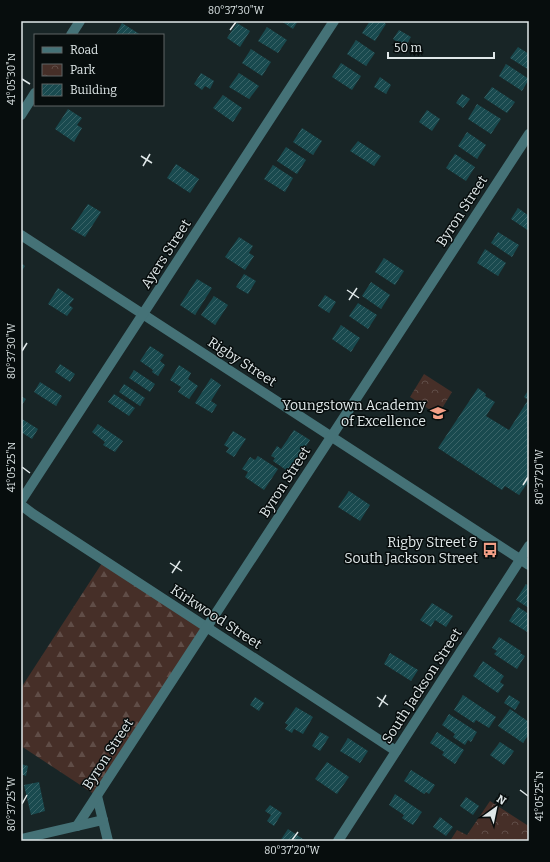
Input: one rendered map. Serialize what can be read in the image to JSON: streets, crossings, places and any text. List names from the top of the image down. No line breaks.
{"streets":{"street":["Byron Street","Ayers Street","Rigby Street","Kirkwood Street","South Jackson Street"]},"crossings":[["Byron Street","Rigby Street"],["Byron Street","Kirkwood Street"],["Ayers Street","Rigby Street"],["Rigby Street","South Jackson Street"],["Kirkwood Street","South Jackson Street"]],"places":{"school or university":["Youngstown Academy of Excellence"],"bus stop":["Rigby Street & South Jackson Street"]},"legend":["Road","Park","Building"],"scale_bar":"50 m","north":"top right","coordinates":["80°37'30\"W","41°05'30\"N","41°05'25\"N","80°37'20\"W","80°37'25\"W"]}
